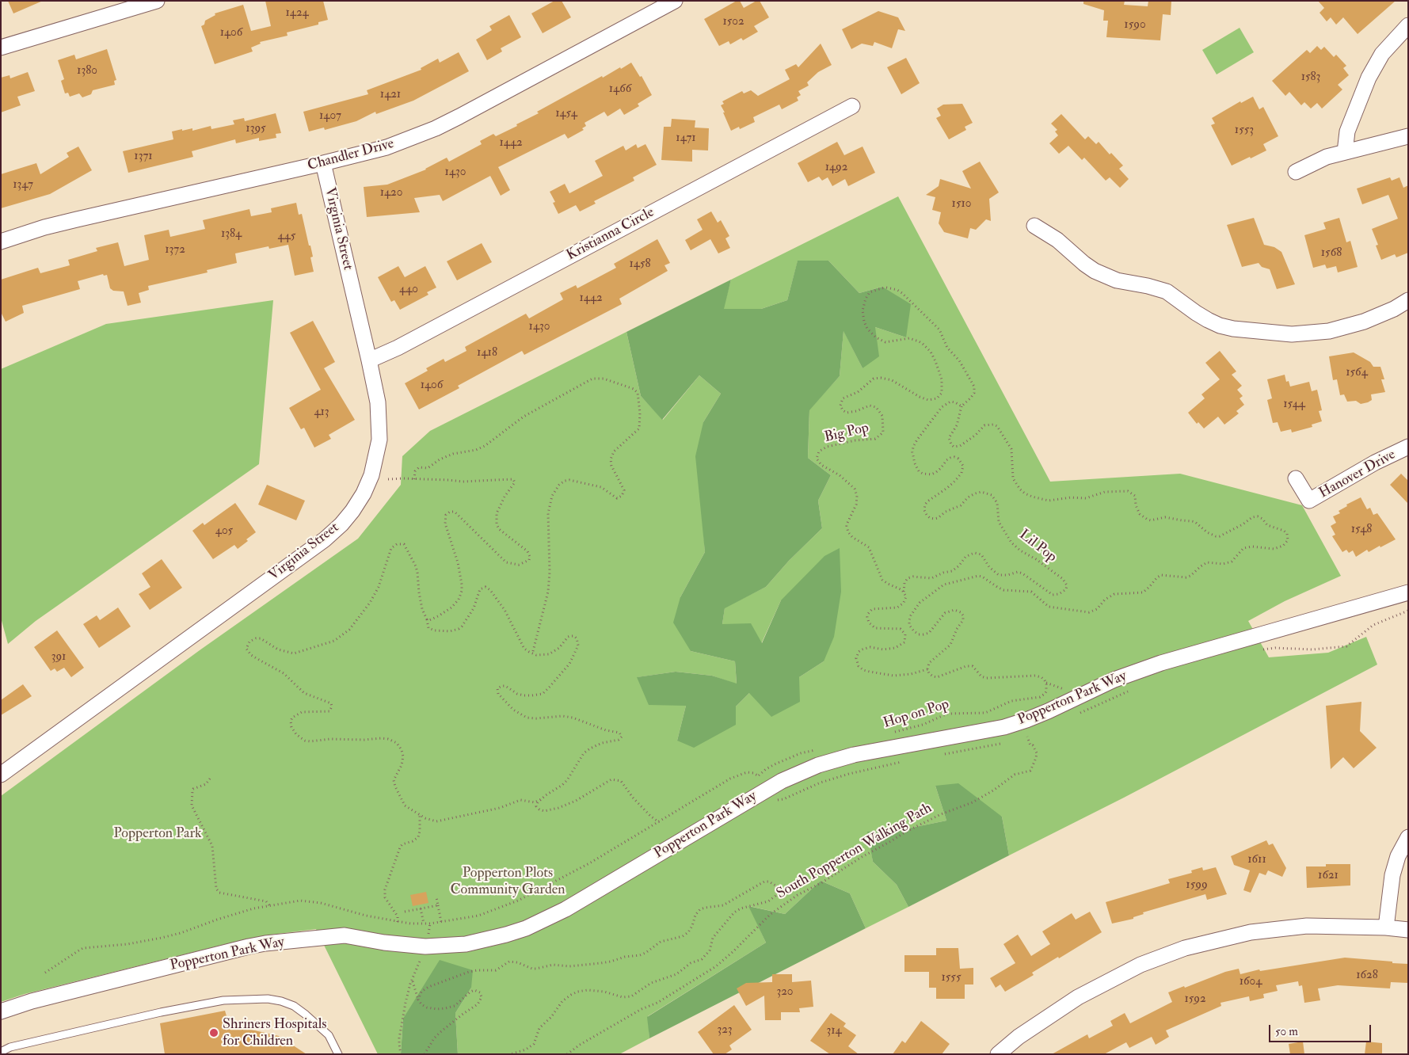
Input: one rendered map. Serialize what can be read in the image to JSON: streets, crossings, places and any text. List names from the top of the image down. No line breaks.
{"streets":{"street":["Chandler Drive","Virginia Street","Kristianna Circle","Hanover Drive","Popperton Park Way"],"path":["Big Pop","Lil Pop","Hop on Pop","South Popperton Walking Path"]},"crossings":[["Chandler Drive","Virginia Street"],["Virginia Street","Kristianna Circle"],["Big Pop","Lil Pop"]],"parks":["Popperton Park","Popperton Plots Community Garden"],"places":["Shriners Hospitals for Children"],"house_numbers":["1424","1502","1590","1406","1380","1583","1466","1421","1454","1407","1395","1553","1471","1442","1371","1492","1430","1347","1420","1510","1384","445","1372","1568","1458","440","1442","1430","1418","1564","1406","1544","413","1548","405","391","1611","1621","1599","1628","1555","1604","320","1592","323","314"],"scale_bar":"50 m"}
